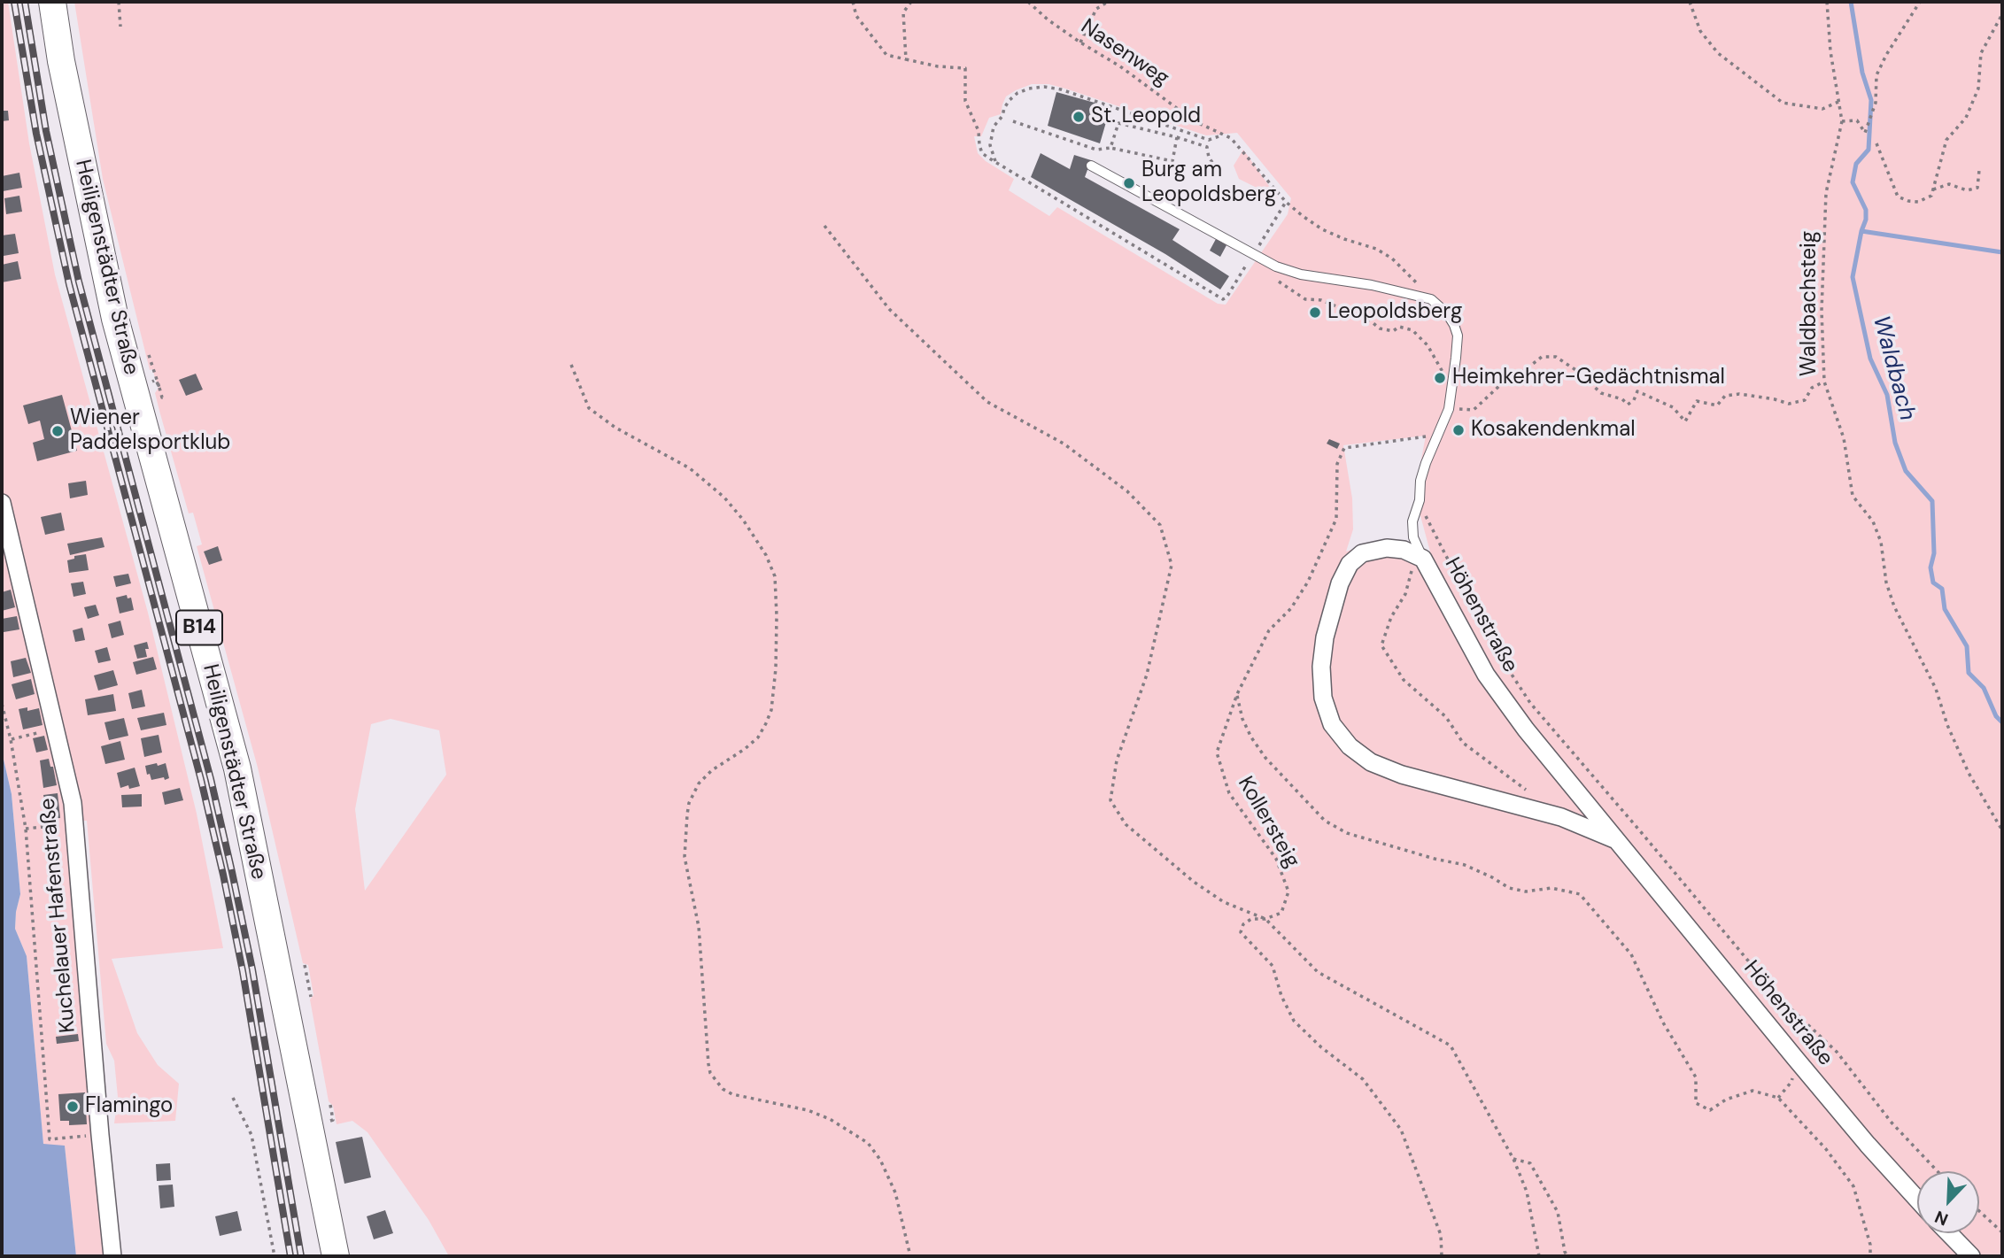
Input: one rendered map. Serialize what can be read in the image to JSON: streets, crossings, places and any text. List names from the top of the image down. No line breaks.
{"streets":{"main road":["Heiligenstädter Straße","B14"],"street":["Höhenstraße","Kuchelauer Hafenstraße"],"path":["Nasenweg","Waldbachsteig","Kollersteig"]},"water":["Waldbach"],"places":["St. Leopold","Burg am Leopoldsberg","Leopoldsberg","Heimkehrer-Gedächtnismal","Kosakendenkmal","Wiener Paddelsportklub","Flamingo"],"north":"bottom left"}
